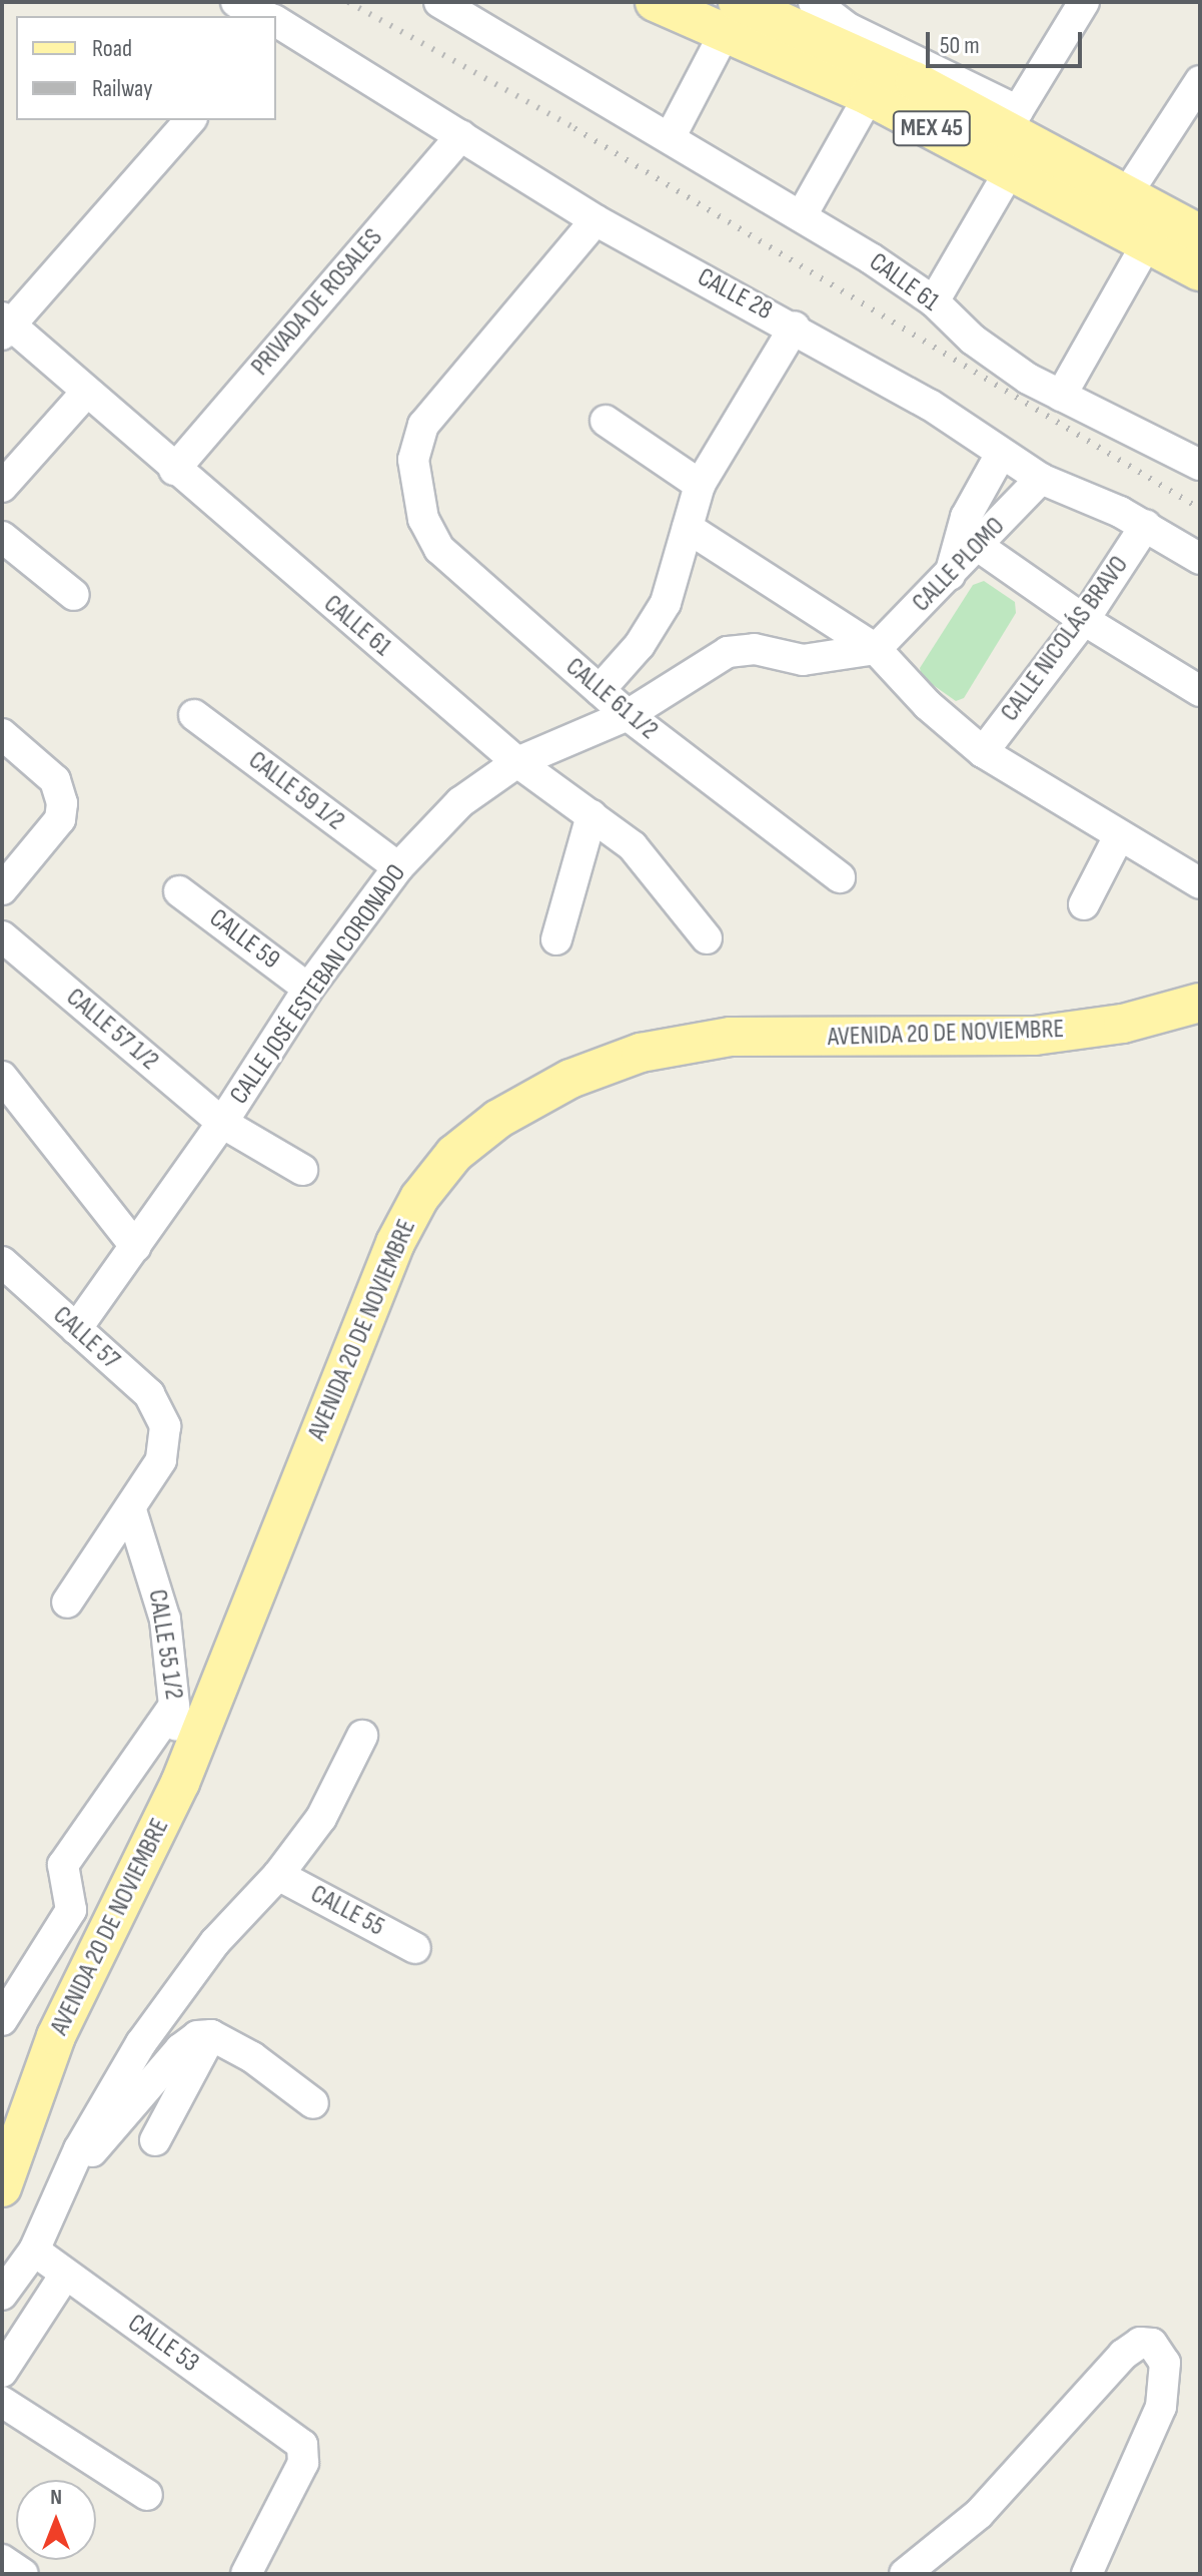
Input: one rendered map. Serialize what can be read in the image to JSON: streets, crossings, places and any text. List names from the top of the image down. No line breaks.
{"streets":{"main road":["MEX 45","AVENIDA 20 DE NOVIEMBRE"],"street":["CALLE 61","CALLE 28","PRIVADA DE ROSALES","CALLE PLOMO","CALLE NICOLÁS BRAVO","CALLE 61 1/2","CALLE 59 1/2","CALLE 59","CALLE JOSÉ ESTEBAN CORONADO","CALLE 57 1/2","CALLE 57","CALLE 55 1/2","CALLE 55","CALLE 53"]},"crossings":[["CALLE 61","PRIVADA DE ROSALES"],["CALLE 61","CALLE JOSÉ ESTEBAN CORONADO"],["CALLE 28","PRIVADA DE ROSALES"],["CALLE 28","CALLE PLOMO"],["CALLE 28","CALLE NICOLÁS BRAVO"],["CALLE 28","CALLE 61 1/2"],["CALLE PLOMO","CALLE JOSÉ ESTEBAN CORONADO"],["CALLE 61 1/2","CALLE JOSÉ ESTEBAN CORONADO"],["CALLE 59 1/2","CALLE JOSÉ ESTEBAN CORONADO"],["CALLE 59","CALLE JOSÉ ESTEBAN CORONADO"],["CALLE JOSÉ ESTEBAN CORONADO","CALLE 57 1/2"],["CALLE JOSÉ ESTEBAN CORONADO","CALLE 57"],["AVENIDA 20 DE NOVIEMBRE","CALLE 55 1/2"],["CALLE 57","CALLE 55 1/2"]],"legend":["Road","Railway"],"scale_bar":"50 m","north":"top"}
